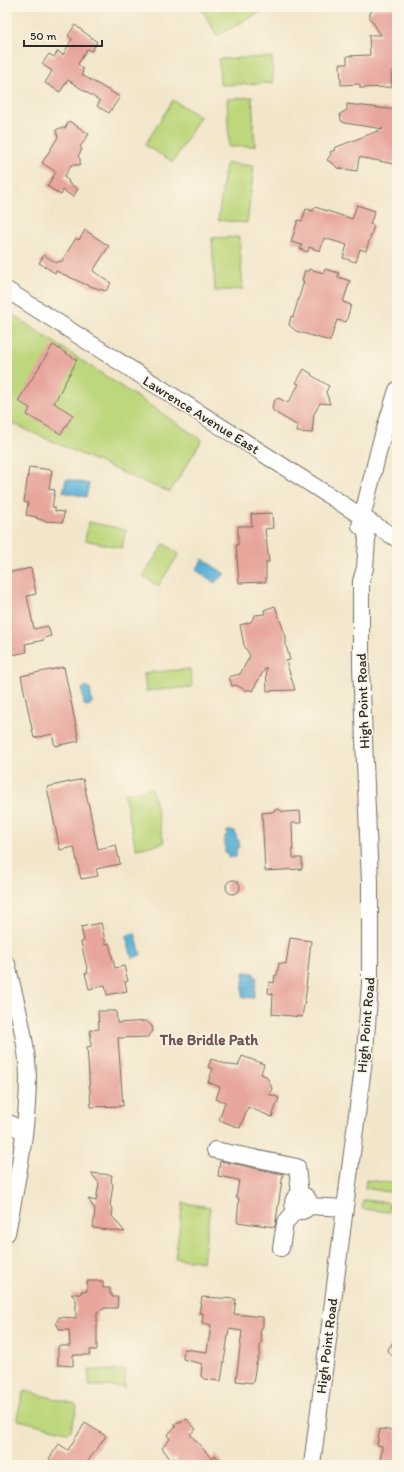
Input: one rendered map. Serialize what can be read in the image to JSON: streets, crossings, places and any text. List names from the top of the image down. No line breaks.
{"streets":{"street":["Lawrence Avenue East","High Point Road"]},"crossings":[["Lawrence Avenue East","High Point Road"]],"districts":["The Bridle Path"],"scale_bar":"50 m"}
